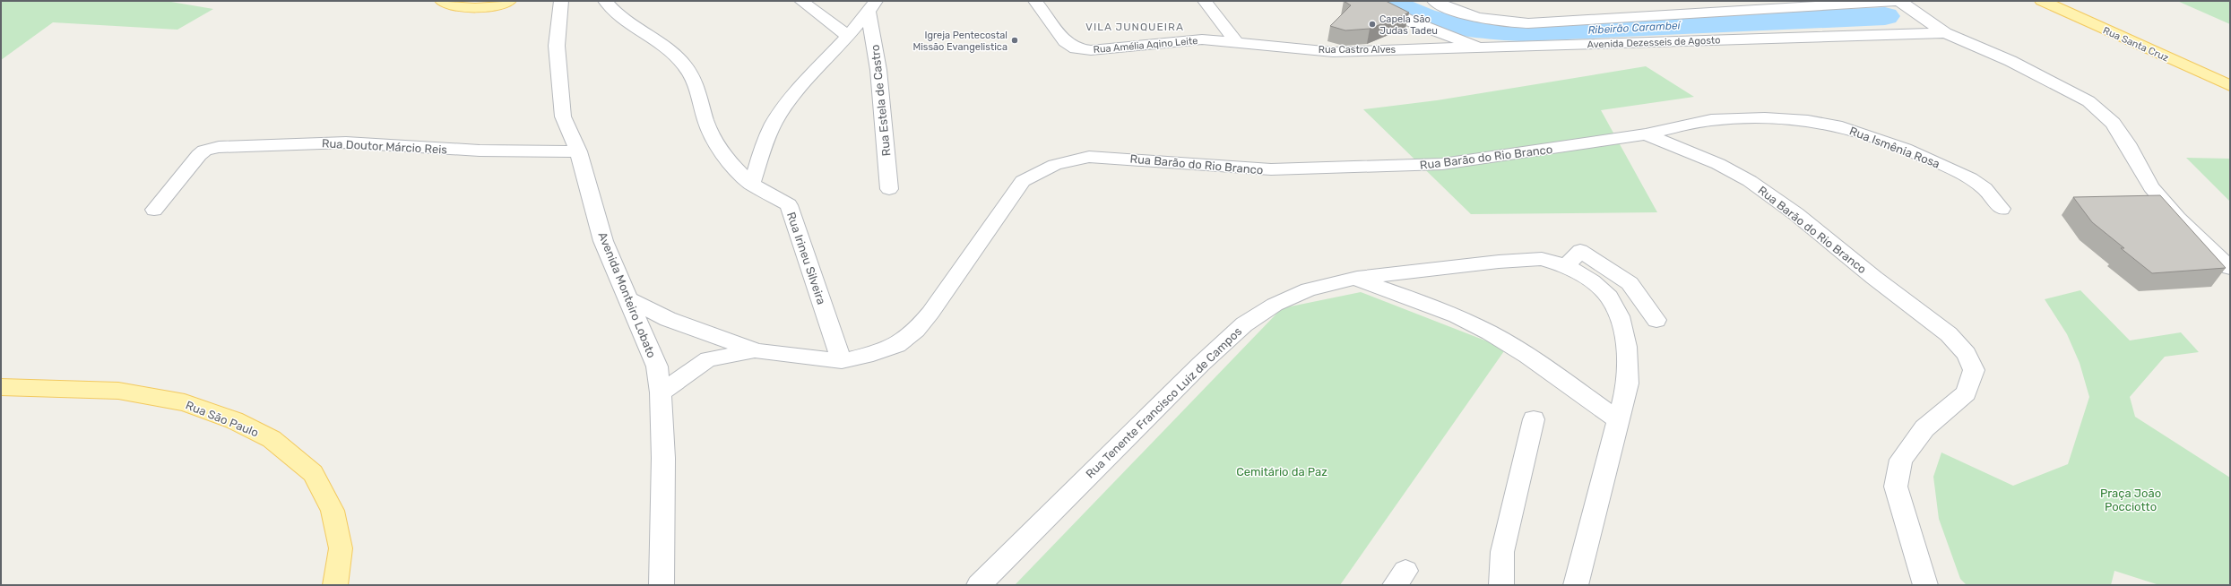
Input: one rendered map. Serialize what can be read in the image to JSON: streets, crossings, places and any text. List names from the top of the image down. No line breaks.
{"streets":{"main road":["Rua Santa Cruz","Rua São Paulo"],"street":["Avenida Dezesseis de Agosto","Rua Amélia Aqino Leite","Rua Castro Alves","Rua Estela de Castro","Rua Doutor Márcio Reis","Rua Ismênia Rosa","Rua Barão do Rio Branco","Rua Irineu Silveira","Avenida Monteiro Lobato","Rua Tenente Francisco Luiz de Campos"]},"crossings":[["Avenida Dezesseis de Agosto","Rua Castro Alves"],["Rua Amélia Aqino Leite","Rua Castro Alves"],["Rua Doutor Márcio Reis","Avenida Monteiro Lobato"],["Rua Ismênia Rosa","Rua Barão do Rio Branco"],["Rua Barão do Rio Branco","Rua Irineu Silveira"],["Rua Barão do Rio Branco","Avenida Monteiro Lobato"]],"districts":["VILA JUNQUEIRA"],"water":["Ribeirão Carambeí"],"parks":["Cemitário da Paz","Praça João Pocciotto"],"places":["Capela São Judas Tadeu","Igreja Pentecostal Missão Evangelistica"]}
